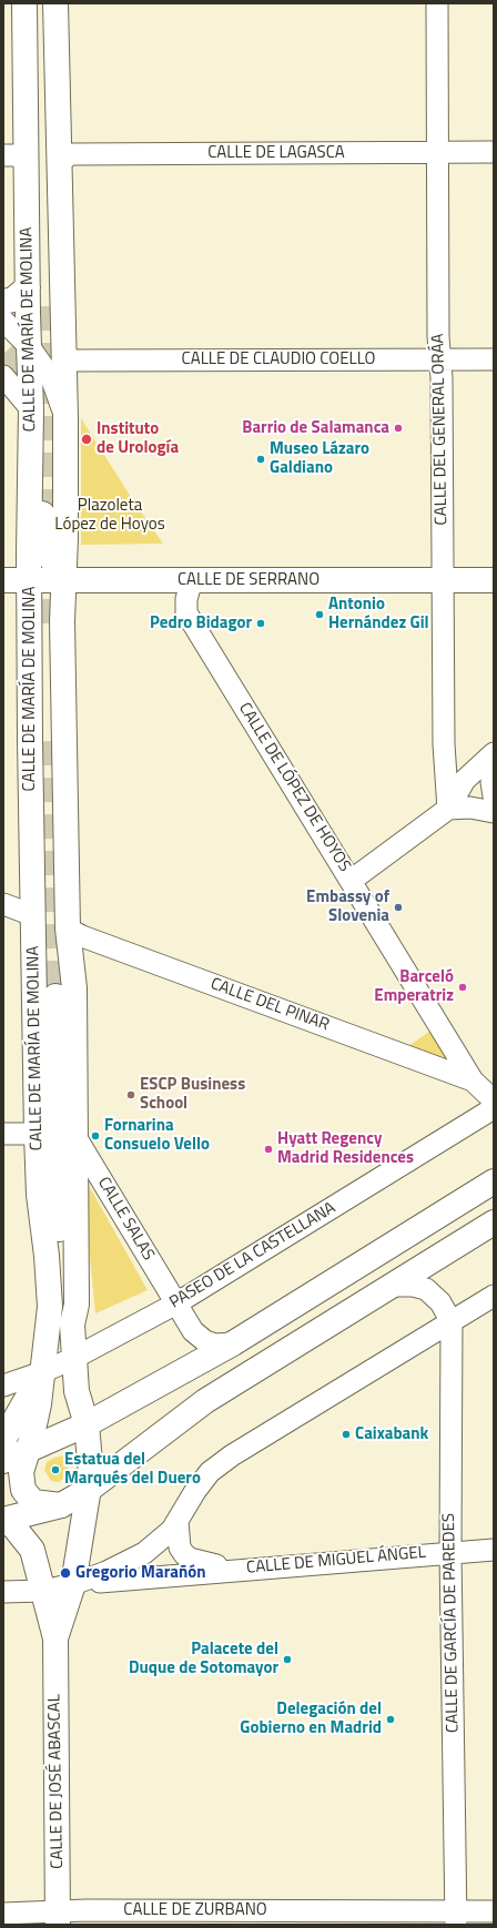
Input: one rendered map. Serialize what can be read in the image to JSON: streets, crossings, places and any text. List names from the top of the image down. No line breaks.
{"streets":{"main road":["CALLE DE MARÍA DE MOLINA","CALLE DE SERRANO","CALLE DE JOSÉ ABASCAL"],"street":["CALLE DE LAGASCA","CALLE DE CLAUDIO COELLO","CALLE DEL GENERAL ORÁA","CALLE DE LÓPEZ DE HOYOS","CALLE DEL PINAR","CALLE SALAS","PASEO DE LA CASTELLANA","CALLE DE MIGUEL ÁNGEL","CALLE DE GARCÍA DE PAREDES","CALLE DE ZURBANO"]},"crossings":[["CALLE DE LAGASCA","CALLE DE MARÍA DE MOLINA"],["CALLE DE LAGASCA","CALLE DEL GENERAL ORÁA"],["CALLE DE MARÍA DE MOLINA","CALLE DE CLAUDIO COELLO"],["CALLE DE MARÍA DE MOLINA","CALLE DE SERRANO"],["CALLE DE MARÍA DE MOLINA","CALLE DEL PINAR"],["CALLE DE MARÍA DE MOLINA","CALLE SALAS"],["CALLE DE MARÍA DE MOLINA","PASEO DE LA CASTELLANA"],["CALLE DE MARÍA DE MOLINA","CALLE DE MIGUEL ÁNGEL"],["CALLE DE MARÍA DE MOLINA","CALLE DE JOSÉ ABASCAL"],["CALLE DE CLAUDIO COELLO","CALLE DEL GENERAL ORÁA"],["CALLE DEL GENERAL ORÁA","CALLE DE SERRANO"],["CALLE DE SERRANO","CALLE DE LÓPEZ DE HOYOS"],["CALLE DE LÓPEZ DE HOYOS","CALLE DEL PINAR"],["CALLE SALAS","PASEO DE LA CASTELLANA"],["CALLE DE MIGUEL ÁNGEL","CALLE DE GARCÍA DE PAREDES"],["CALLE DE GARCÍA DE PAREDES","CALLE DE ZURBANO"],["CALLE DE JOSÉ ABASCAL","CALLE DE ZURBANO"]],"parks":["Plazoleta López de Hoyos"],"places":["Barrio de Salamanca","Instituto de Urología","Museo Lázaro Galdiano","Antonio Hernández Gil","Pedro Bidagor","Embassy of Slovenia","Barceló Emperatriz","ESCP Business School","Fornarina Consuelo Vello","Hyatt Regency Madrid Residences","Caixabank","Estatua del Marqués del Duero","Gregorio Marañón","Palacete del Duque de Sotomayor","Delegación del Gobierno en Madrid"]}
